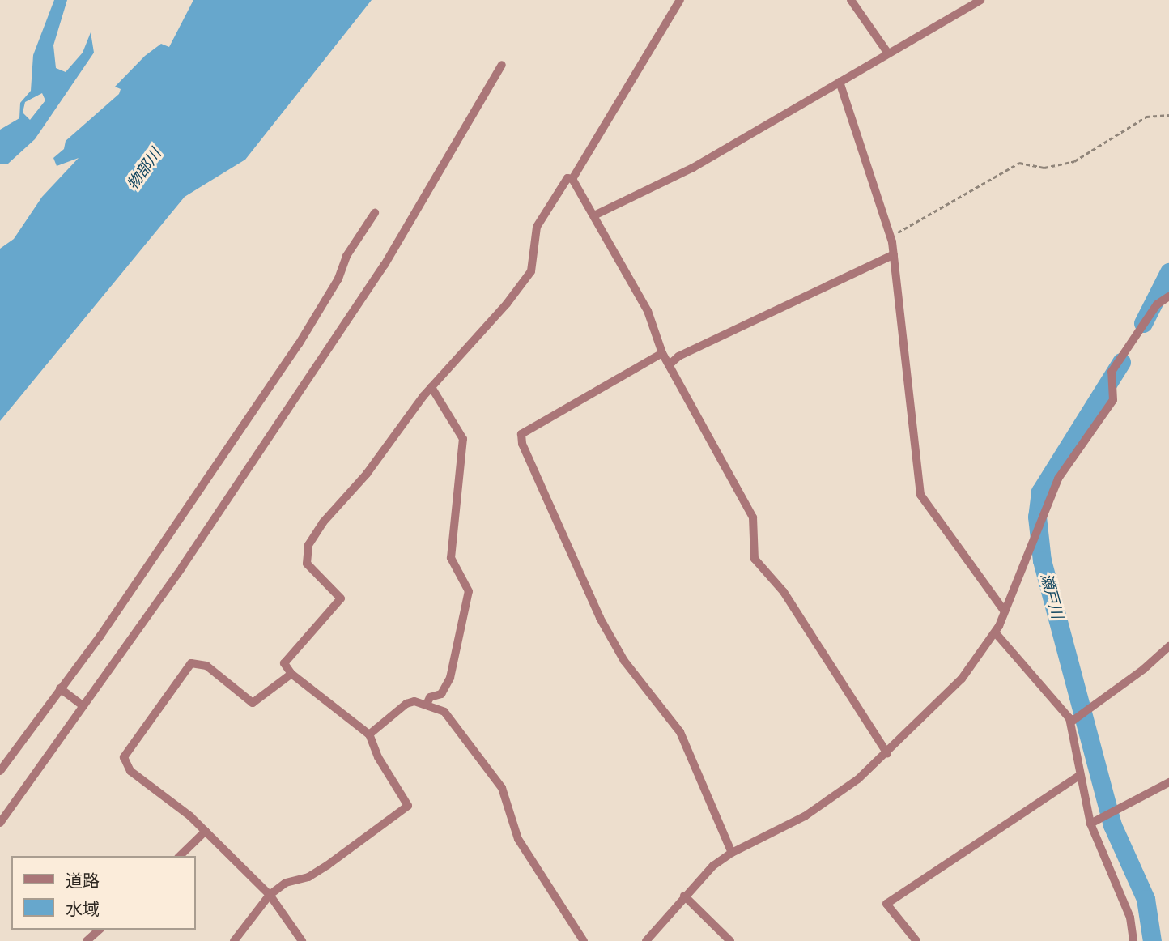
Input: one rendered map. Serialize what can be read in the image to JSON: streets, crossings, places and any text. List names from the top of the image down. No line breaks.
{"water":["物部川","瀬戸川"],"legend":["道路","水域"]}
